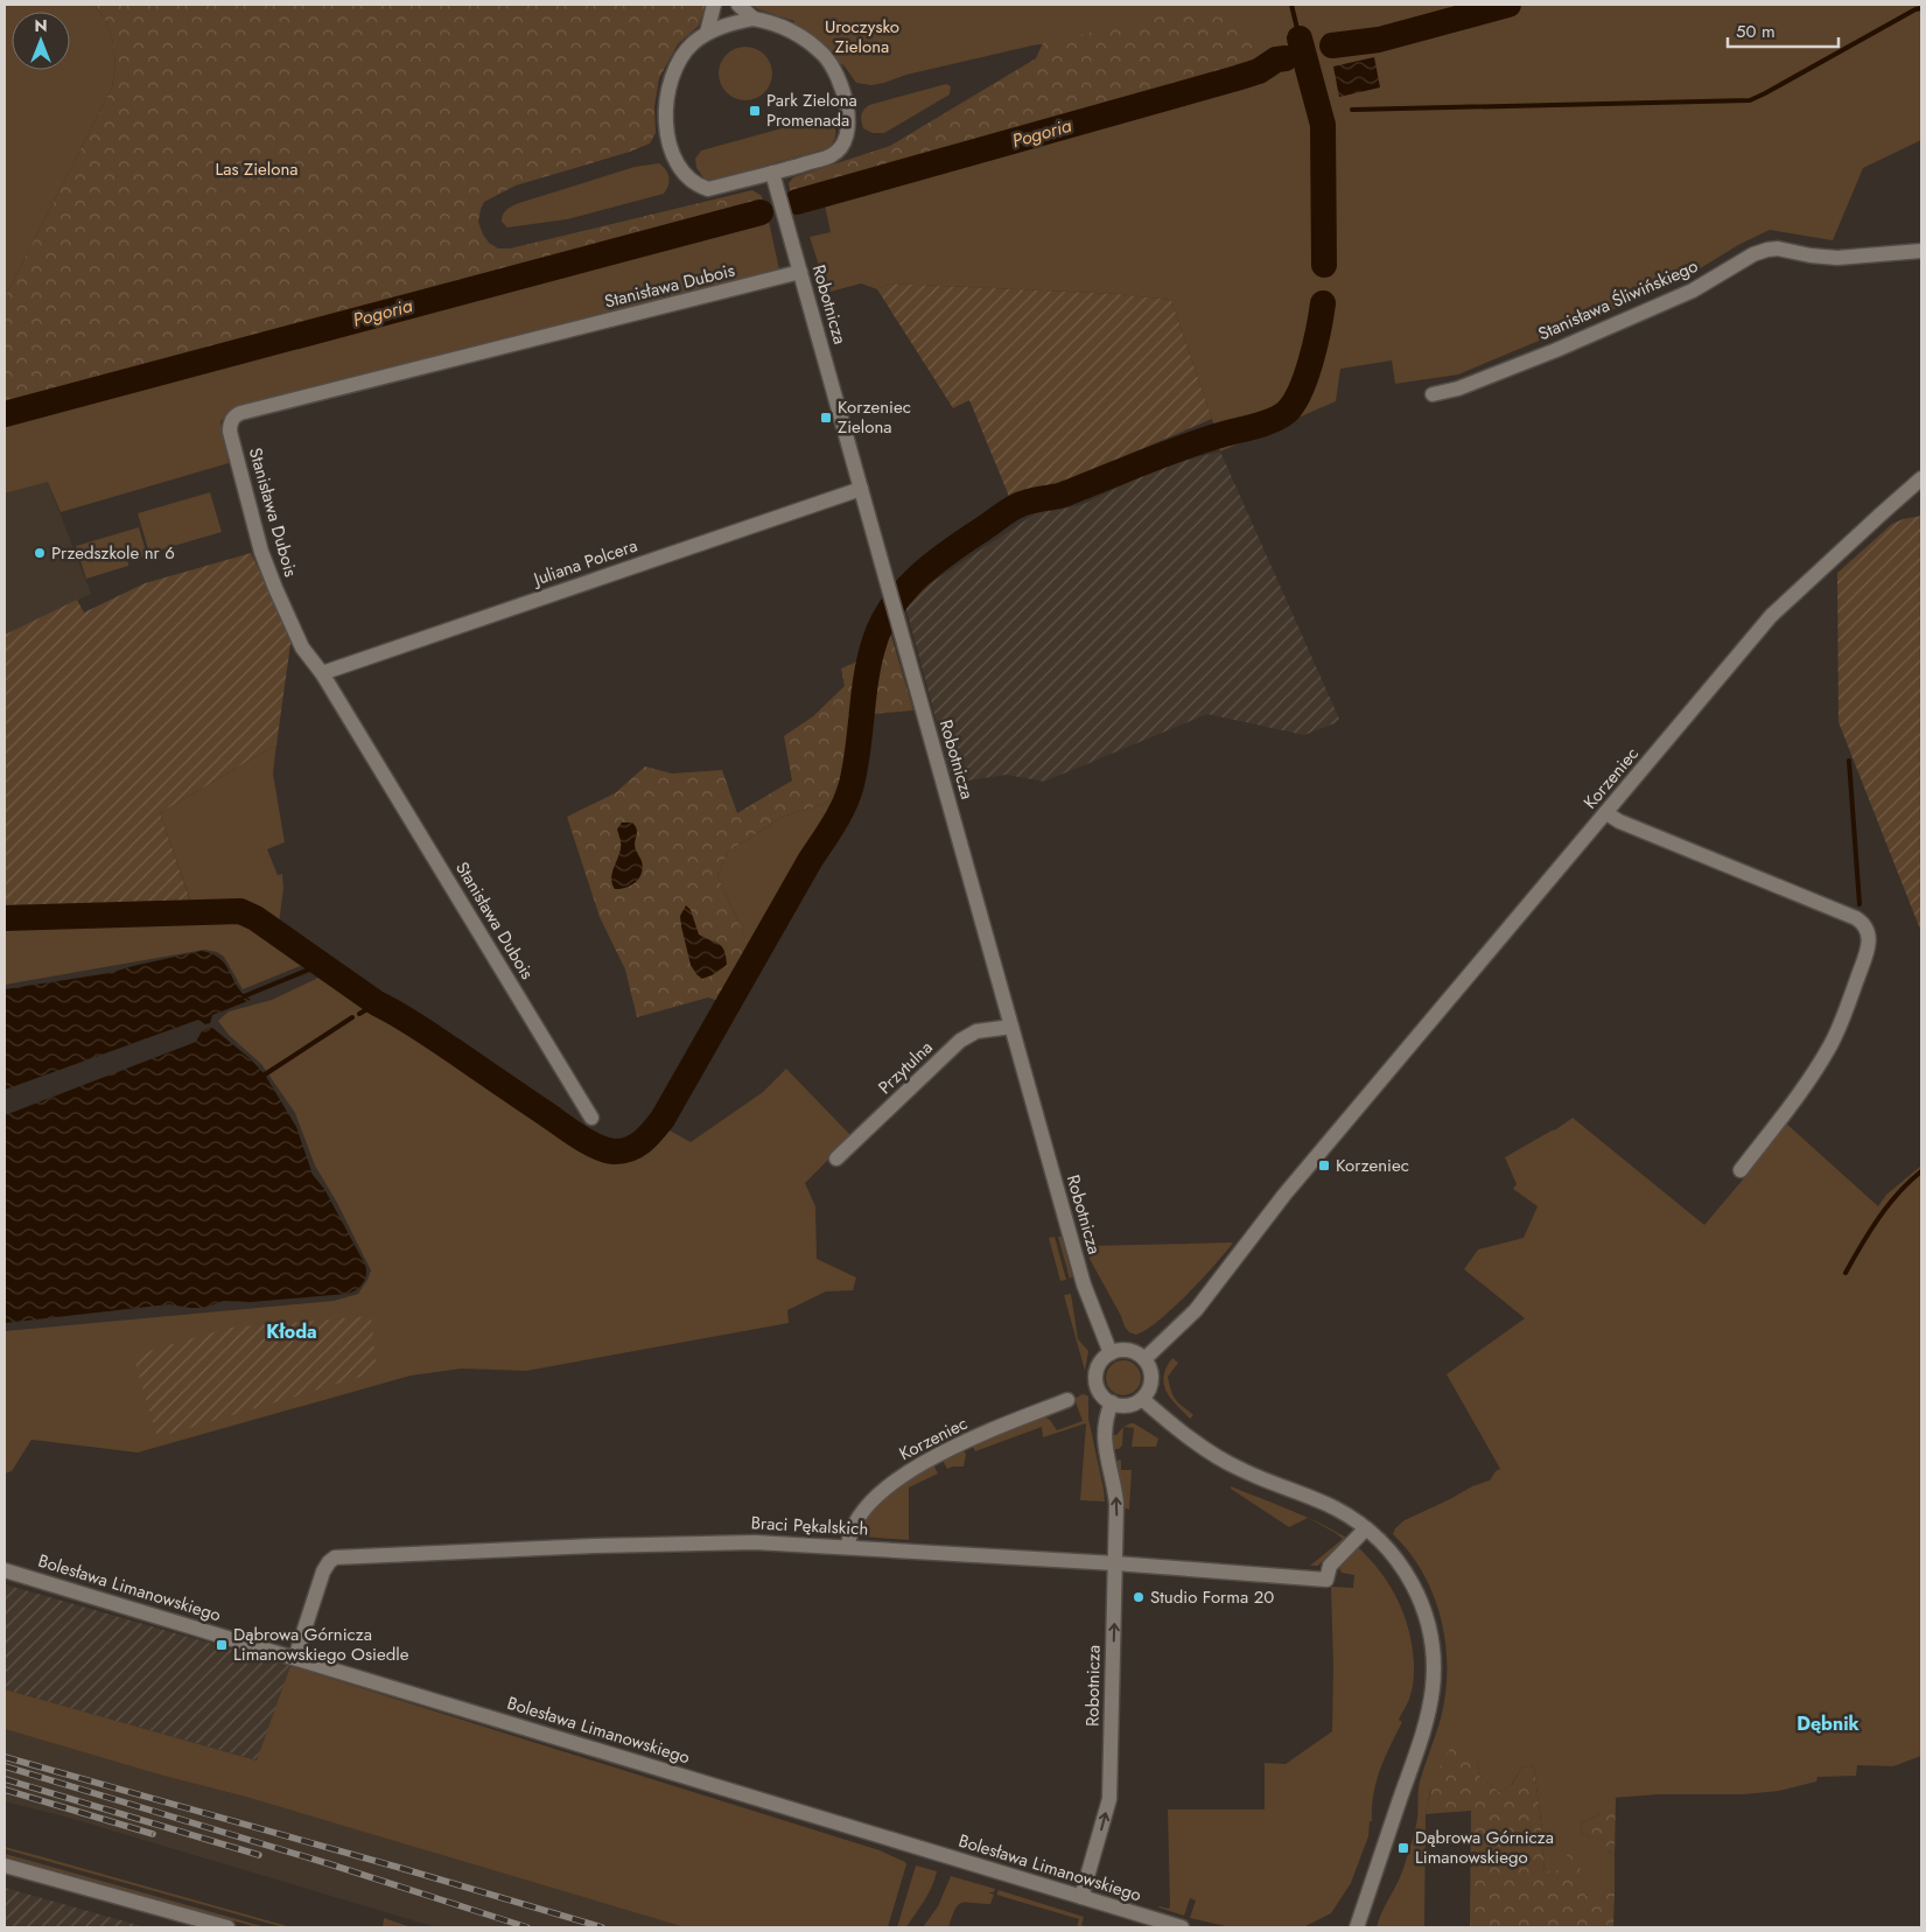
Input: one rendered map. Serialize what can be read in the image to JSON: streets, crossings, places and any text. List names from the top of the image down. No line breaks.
{"streets":{"street":["Stanisława Dubois","Stanisława Śliwińskiego","Robotnicza","Juliana Polcera","Korzeniec","Przytulna","Braci Pękalskich","Bolesława Limanowskiego"]},"crossings":[["Stanisława Dubois","Robotnicza"],["Stanisława Dubois","Juliana Polcera"],["Robotnicza","Juliana Polcera"],["Robotnicza","Korzeniec"],["Robotnicza","Przytulna"],["Robotnicza","Braci Pękalskich"],["Robotnicza","Bolesława Limanowskiego"],["Korzeniec","Braci Pękalskich"],["Braci Pękalskich","Bolesława Limanowskiego"]],"districts":["Kłoda","Dębnik"],"water":["Pogoria"],"parks":["Uroczysko Zielona","Las Zielona"],"places":{"transit":["Park Zielona Promenada","Korzeniec Zielona","Korzeniec","Dąbrowa Górnicza Limanowskiego Osiedle","Dąbrowa Górnicza Limanowskiego"],"other":["Przedszkole nr 6","Studio Forma 20"]},"scale_bar":"50 m","north":"top"}
